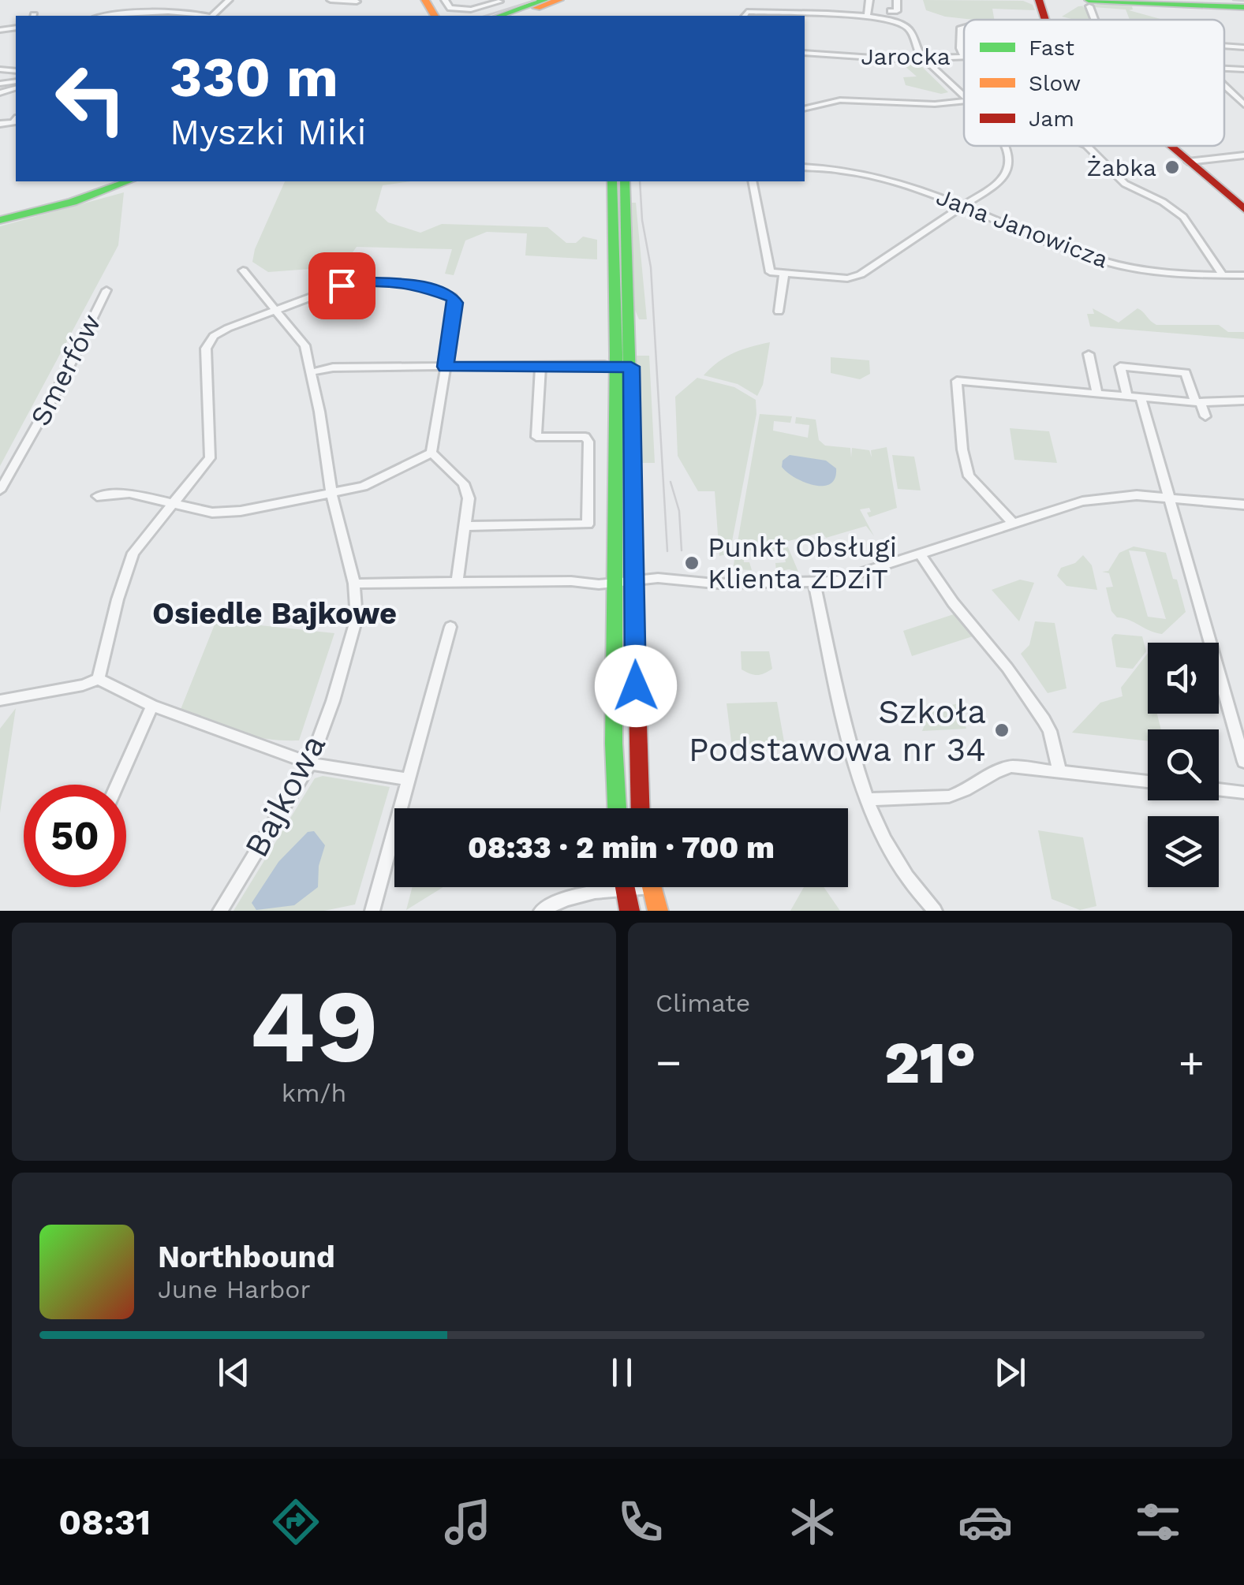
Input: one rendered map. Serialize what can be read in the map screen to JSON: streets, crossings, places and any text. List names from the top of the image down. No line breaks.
{"streets":{"street":["Jarocka","Jana Janowicza","Smerfów","Bajkowa"]},"districts":["Osiedle Bajkowe"],"places":["Żabka","Punkt Obsługi Klienta ZDZiT","Szkoła Podstawowa nr 34"],"legend":["Fast","Slow","Jam"],"page":{"turn":["330 m","Myszki Miki"],"limit":"50","trip":"08:33 · 2 min · 700 m","tile":[["49","km/h"],"Climate"],"heat":["−","21°","+"],"song":["Northbound","June Harbor"],"tabs":"08:31"}}
